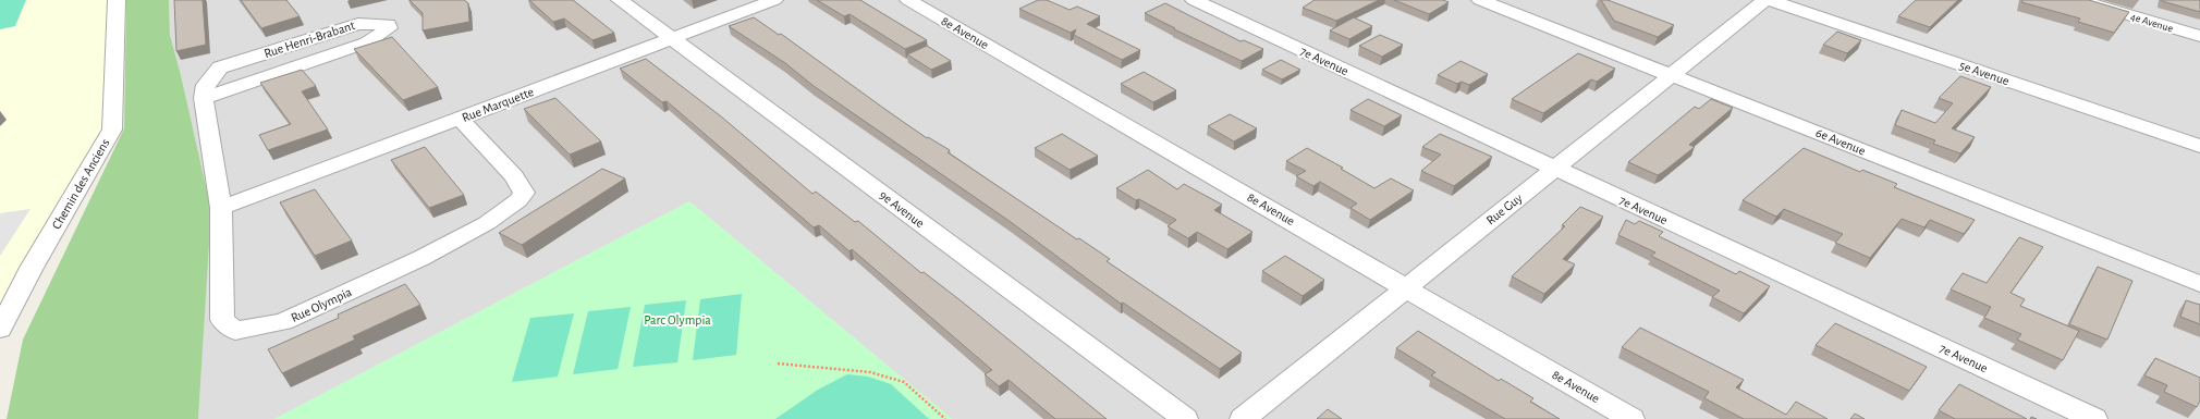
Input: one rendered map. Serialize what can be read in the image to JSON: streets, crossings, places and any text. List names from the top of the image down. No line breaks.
{"streets":{"street":["4e Avenue","8e Avenue","Rue Henri-Brabant","7e Avenue","5e Avenue","Rue Marquette","6e Avenue","Chemin des Anciens","9e Avenue","Rue Guy","Rue Olympia"]},"crossings":[["8e Avenue","Rue Guy"],["Rue Henri-Brabant","Rue Olympia"],["7e Avenue","Rue Guy"],["Rue Marquette","9e Avenue"],["Rue Marquette","Rue Olympia"],["6e Avenue","Rue Guy"]],"parks":["Parc Olympia"]}
